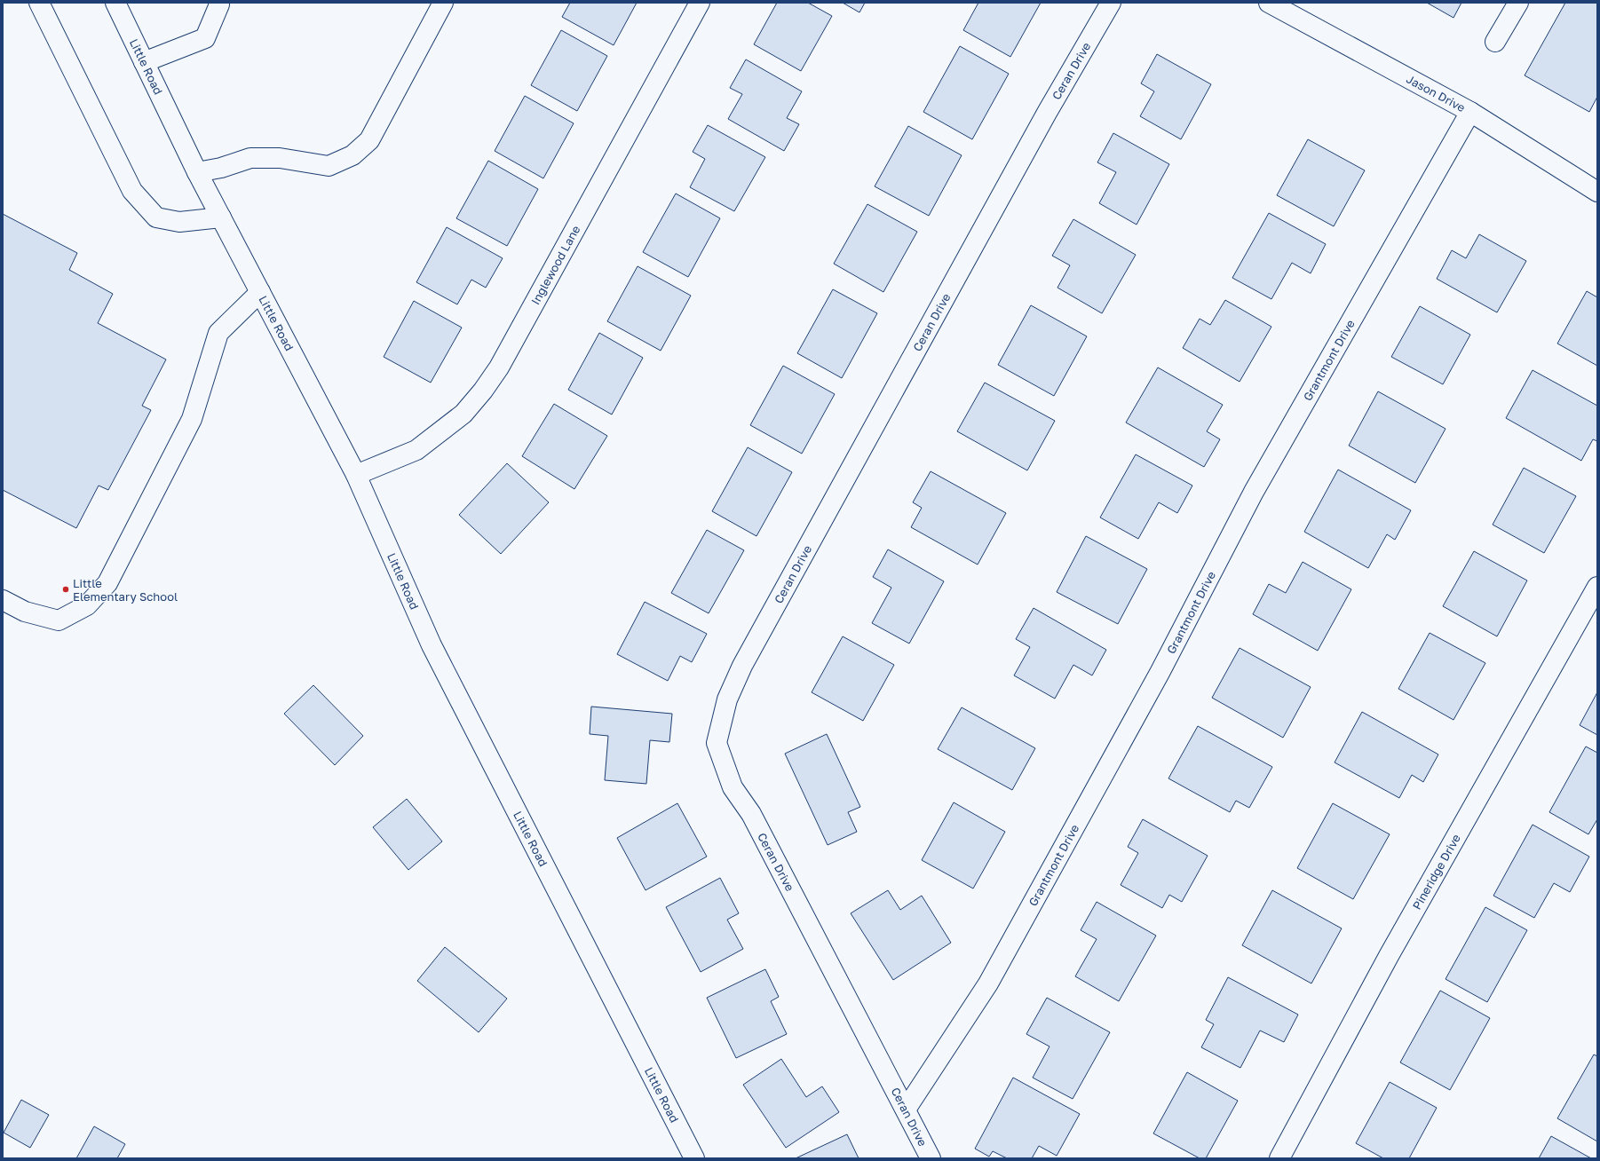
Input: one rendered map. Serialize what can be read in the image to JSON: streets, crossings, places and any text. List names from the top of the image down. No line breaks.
{"streets":{"street":["Little Road","Ceran Drive","Jason Drive","Inglewood Lane","Grantmont Drive","Pineridge Drive"]},"crossings":[["Little Road","Inglewood Lane"],["Ceran Drive","Grantmont Drive"],["Jason Drive","Grantmont Drive"]],"places":["Little Elementary School"]}
